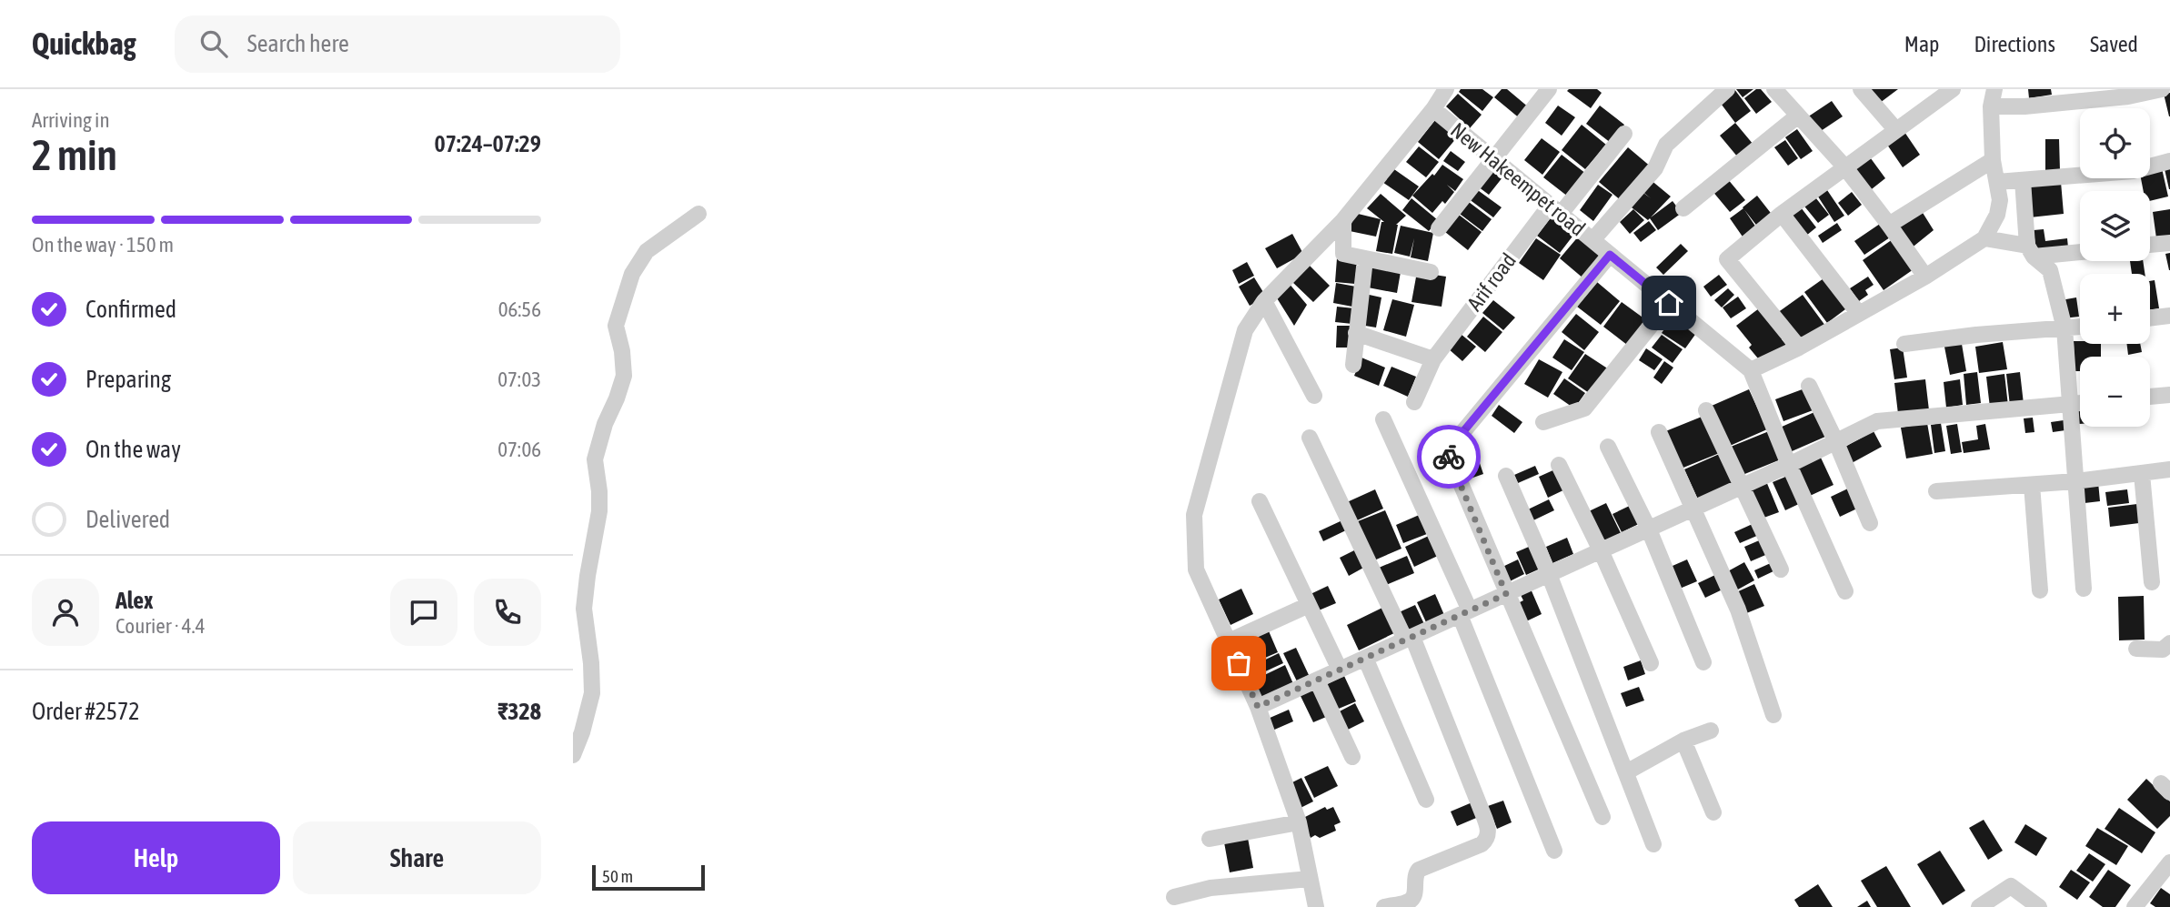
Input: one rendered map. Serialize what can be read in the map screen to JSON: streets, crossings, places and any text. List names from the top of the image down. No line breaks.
{"streets":{"street":["New Hakeempet road","Arif road"]},"crossings":[["New Hakeempet road","Arif road"]],"scale_bar":"50 m","page":{"header":"Quickbag","search":"Search here","nav":["Map","Directions","Saved"],"heading":["2 min","Arriving in","07:24–07:29"],"panel":["Alex","Courier · 4.4","Order #2572","₹328"],"map_buttons":["+","−"],"bar":"On the way · 150 m","list":[["Confirmed","06:56"],["Preparing","07:03"],["On the way","07:06"],"Delivered"],"buttons":["Help","Share"],"scale":"50 m"}}
